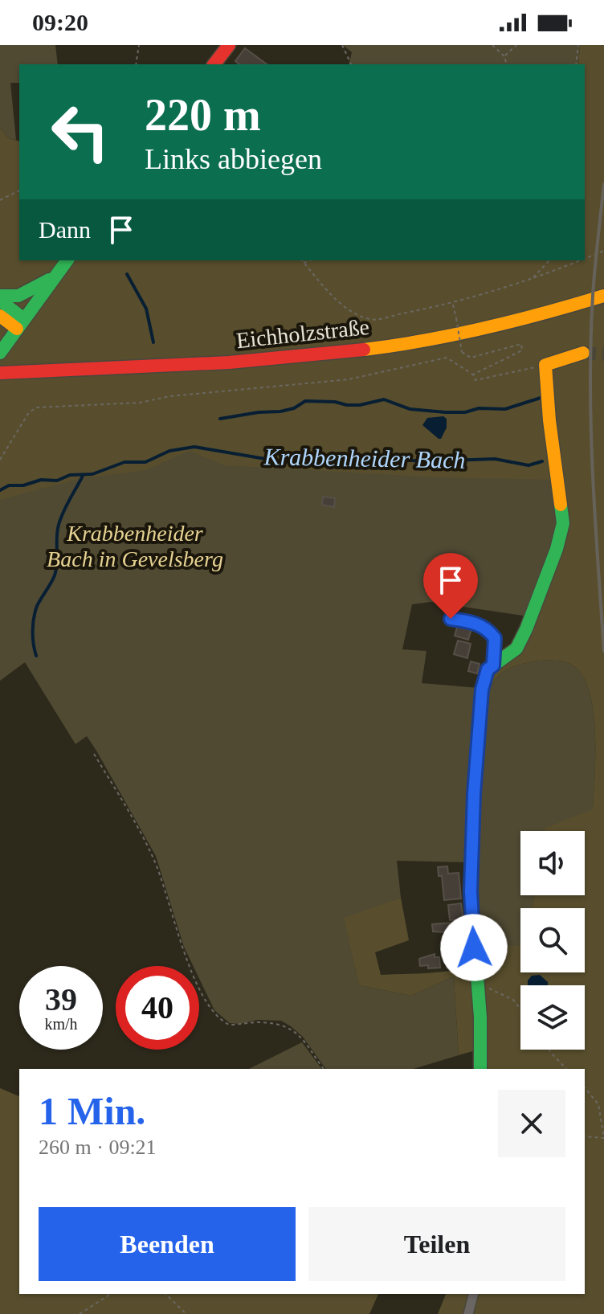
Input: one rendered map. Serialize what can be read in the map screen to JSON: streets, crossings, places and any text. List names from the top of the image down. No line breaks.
{"streets":{"street":["Eichholzstraße"]},"water":["Krabbenheider Bach"],"parks":["Krabbenheider Bach in Gevelsberg"],"page":{"status":"09:20","turn":["220 m","Links abbiegen"],"then":"Dann","speed":"39 km/h","limit":"40","heading":["1 Min.","260 m · 09:21"],"buttons":["Beenden","Teilen"]}}
